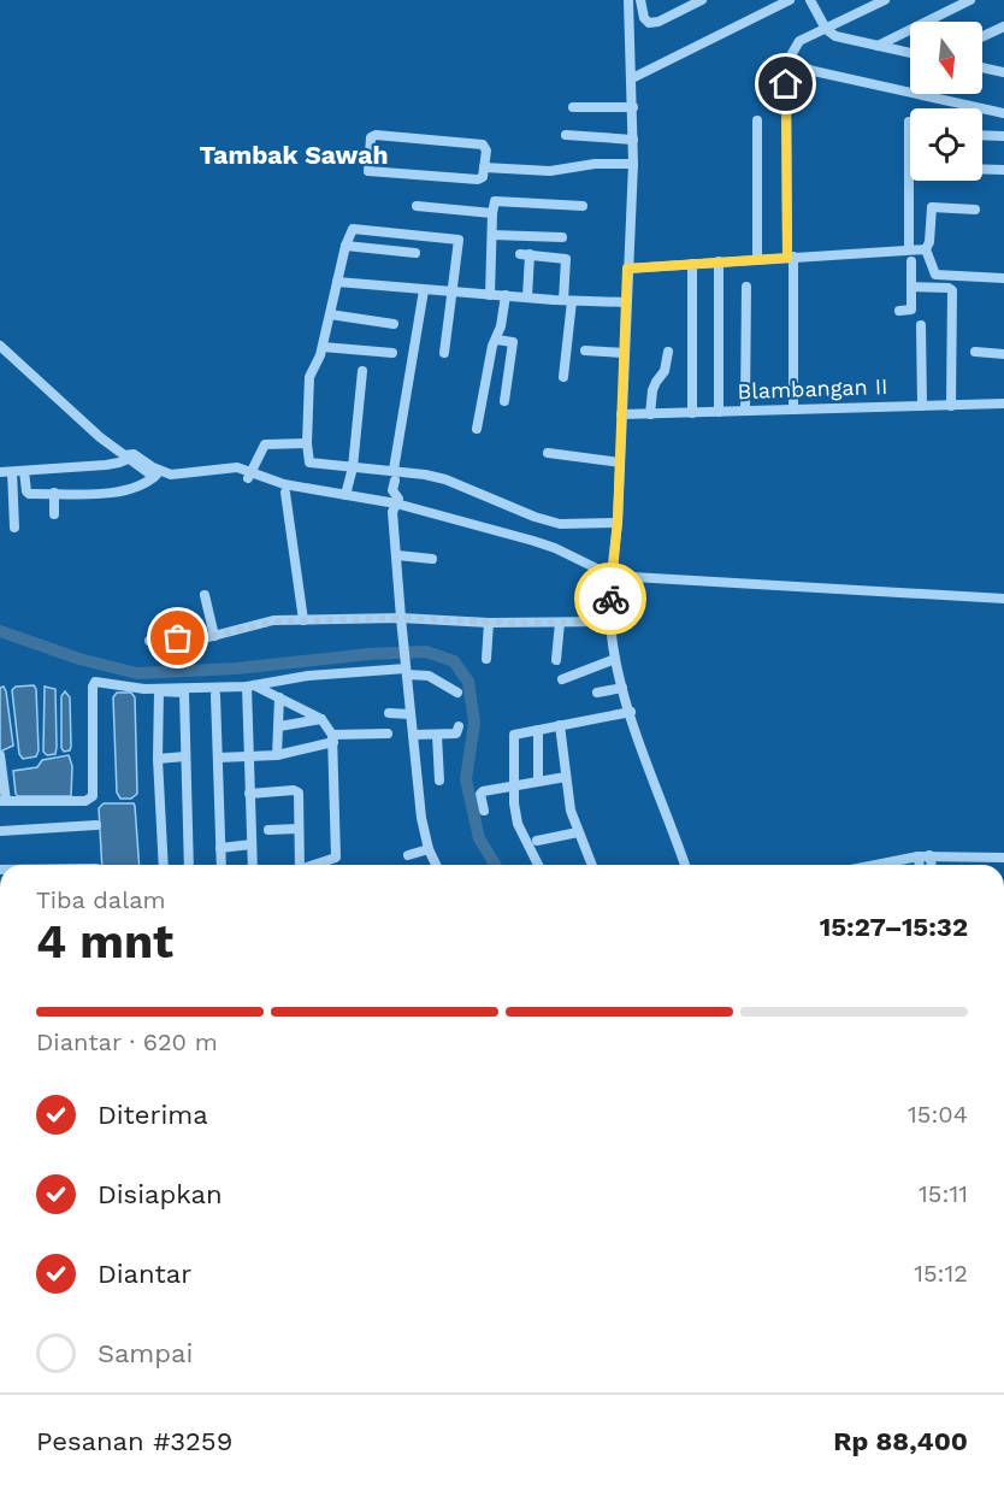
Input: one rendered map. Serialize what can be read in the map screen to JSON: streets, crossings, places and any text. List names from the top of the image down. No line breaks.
{"streets":{"street":["Blambangan II"]},"districts":["Tambak Sawah"],"north":"bottom","page":{"heading":["4 mnt","Tiba dalam","15:27–15:32"],"panel":["Pesanan #3259","Rp 88,400"],"bar":"Diantar · 620 m","list":[["Diterima","15:04"],["Disiapkan","15:11"],["Diantar","15:12"],"Sampai"]}}
